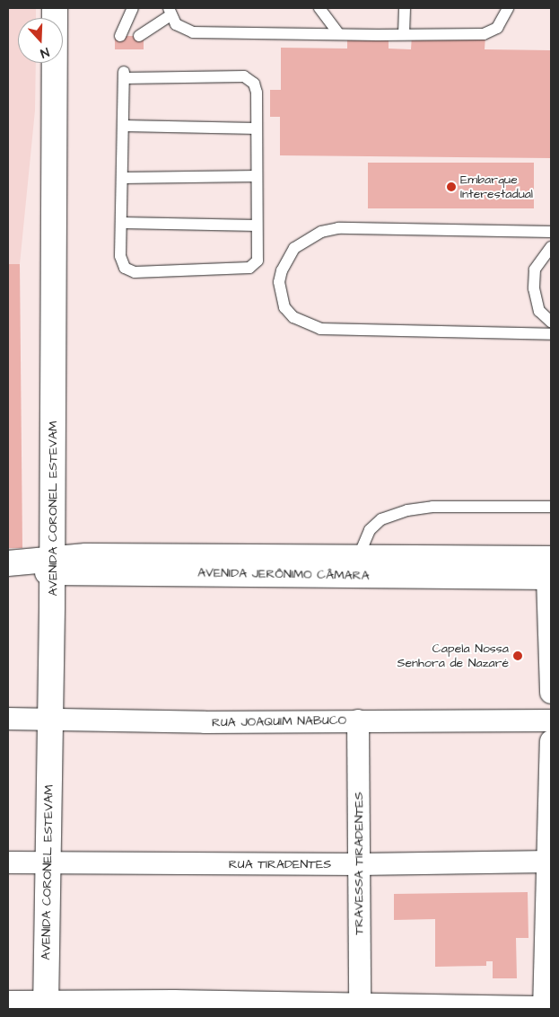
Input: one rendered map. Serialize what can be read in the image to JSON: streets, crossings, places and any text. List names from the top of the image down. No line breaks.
{"streets":{"main road":["AVENIDA CORONEL ESTEVAM","AVENIDA JERÔNIMO CÂMARA"],"street":["RUA JOAQUIM NABUCO","TRAVESSA TIRADENTES","RUA TIRADENTES"]},"crossings":[["AVENIDA CORONEL ESTEVAM","AVENIDA JERÔNIMO CÂMARA"],["AVENIDA CORONEL ESTEVAM","RUA JOAQUIM NABUCO"],["AVENIDA CORONEL ESTEVAM","RUA TIRADENTES"],["RUA JOAQUIM NABUCO","TRAVESSA TIRADENTES"],["TRAVESSA TIRADENTES","RUA TIRADENTES"]],"places":["Embarque Interestadual","Capela Nossa Senhora de Nazaré"],"north":"bottom"}
